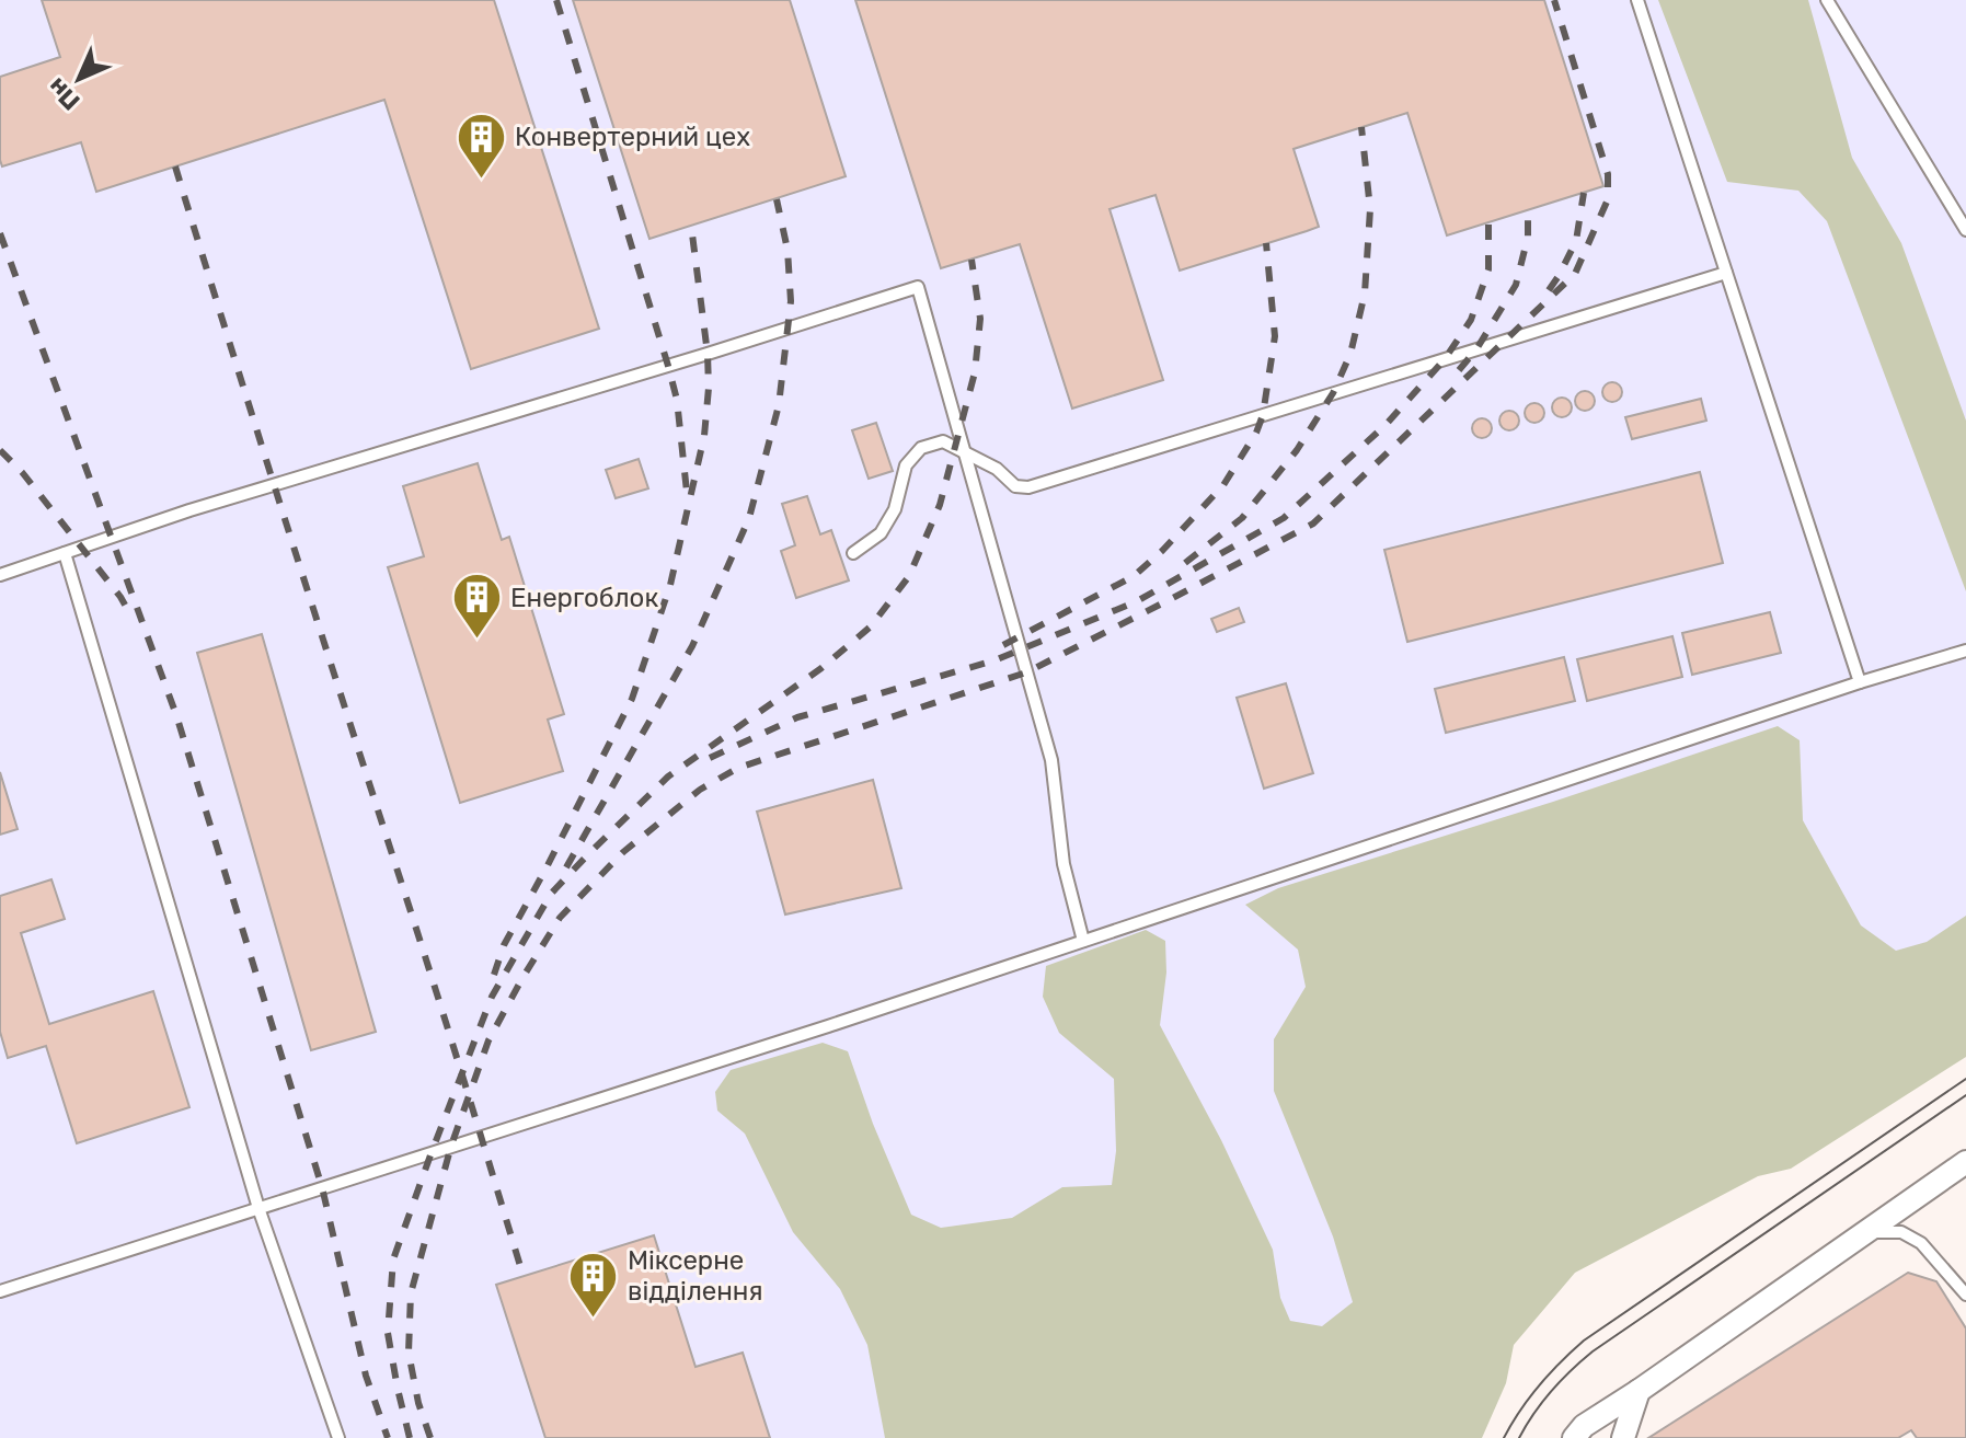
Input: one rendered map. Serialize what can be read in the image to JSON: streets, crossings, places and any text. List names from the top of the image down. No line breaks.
{"places":{"building":["Конвертерний цех","Енергоблок","Міксерне відділення"]},"north":"bottom left"}
